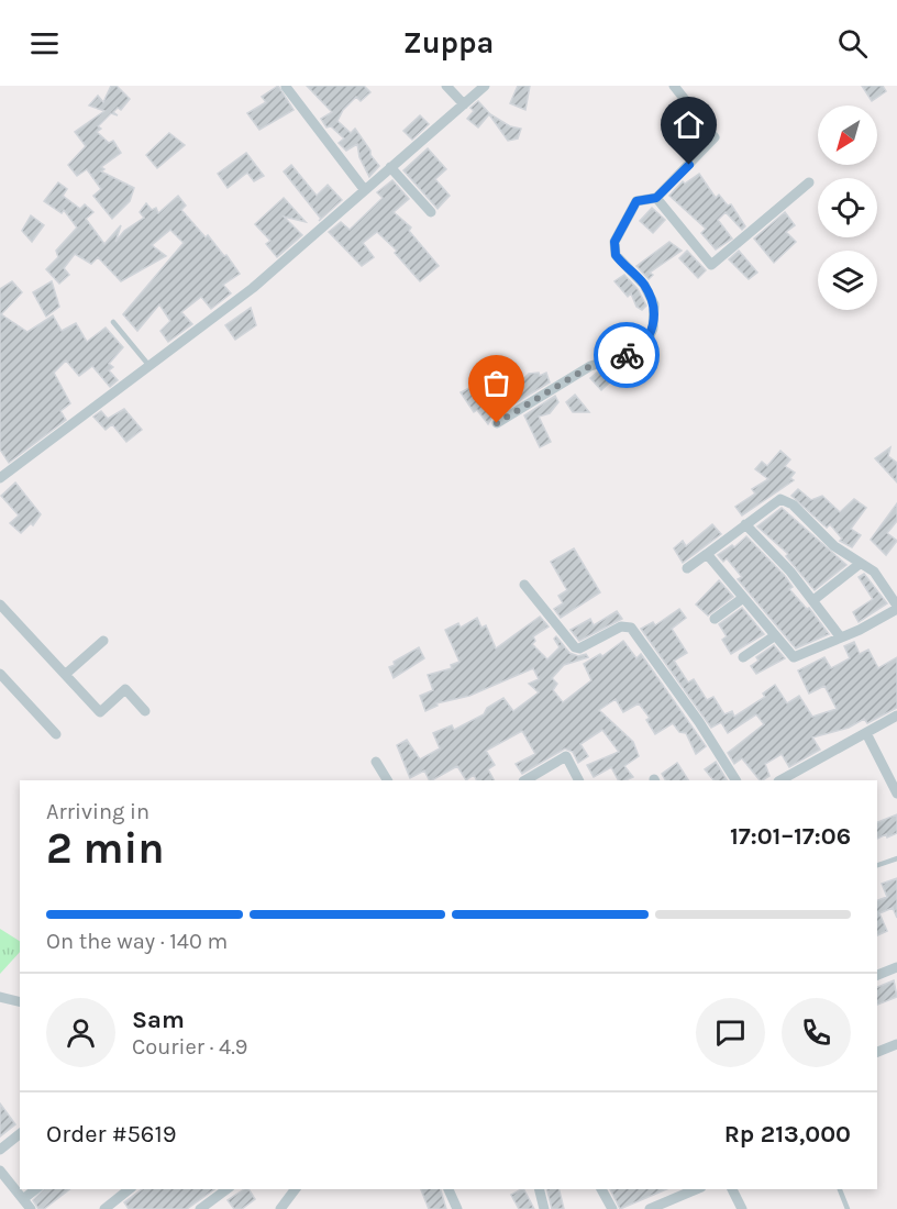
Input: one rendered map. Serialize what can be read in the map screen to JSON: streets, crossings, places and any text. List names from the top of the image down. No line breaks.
{"north":"bottom left","page":{"header":"Zuppa","heading":["2 min","Arriving in","17:01–17:06"],"panel":["Sam","Courier · 4.9","Order #5619","Rp 213,000"],"bar":"On the way · 140 m"}}
